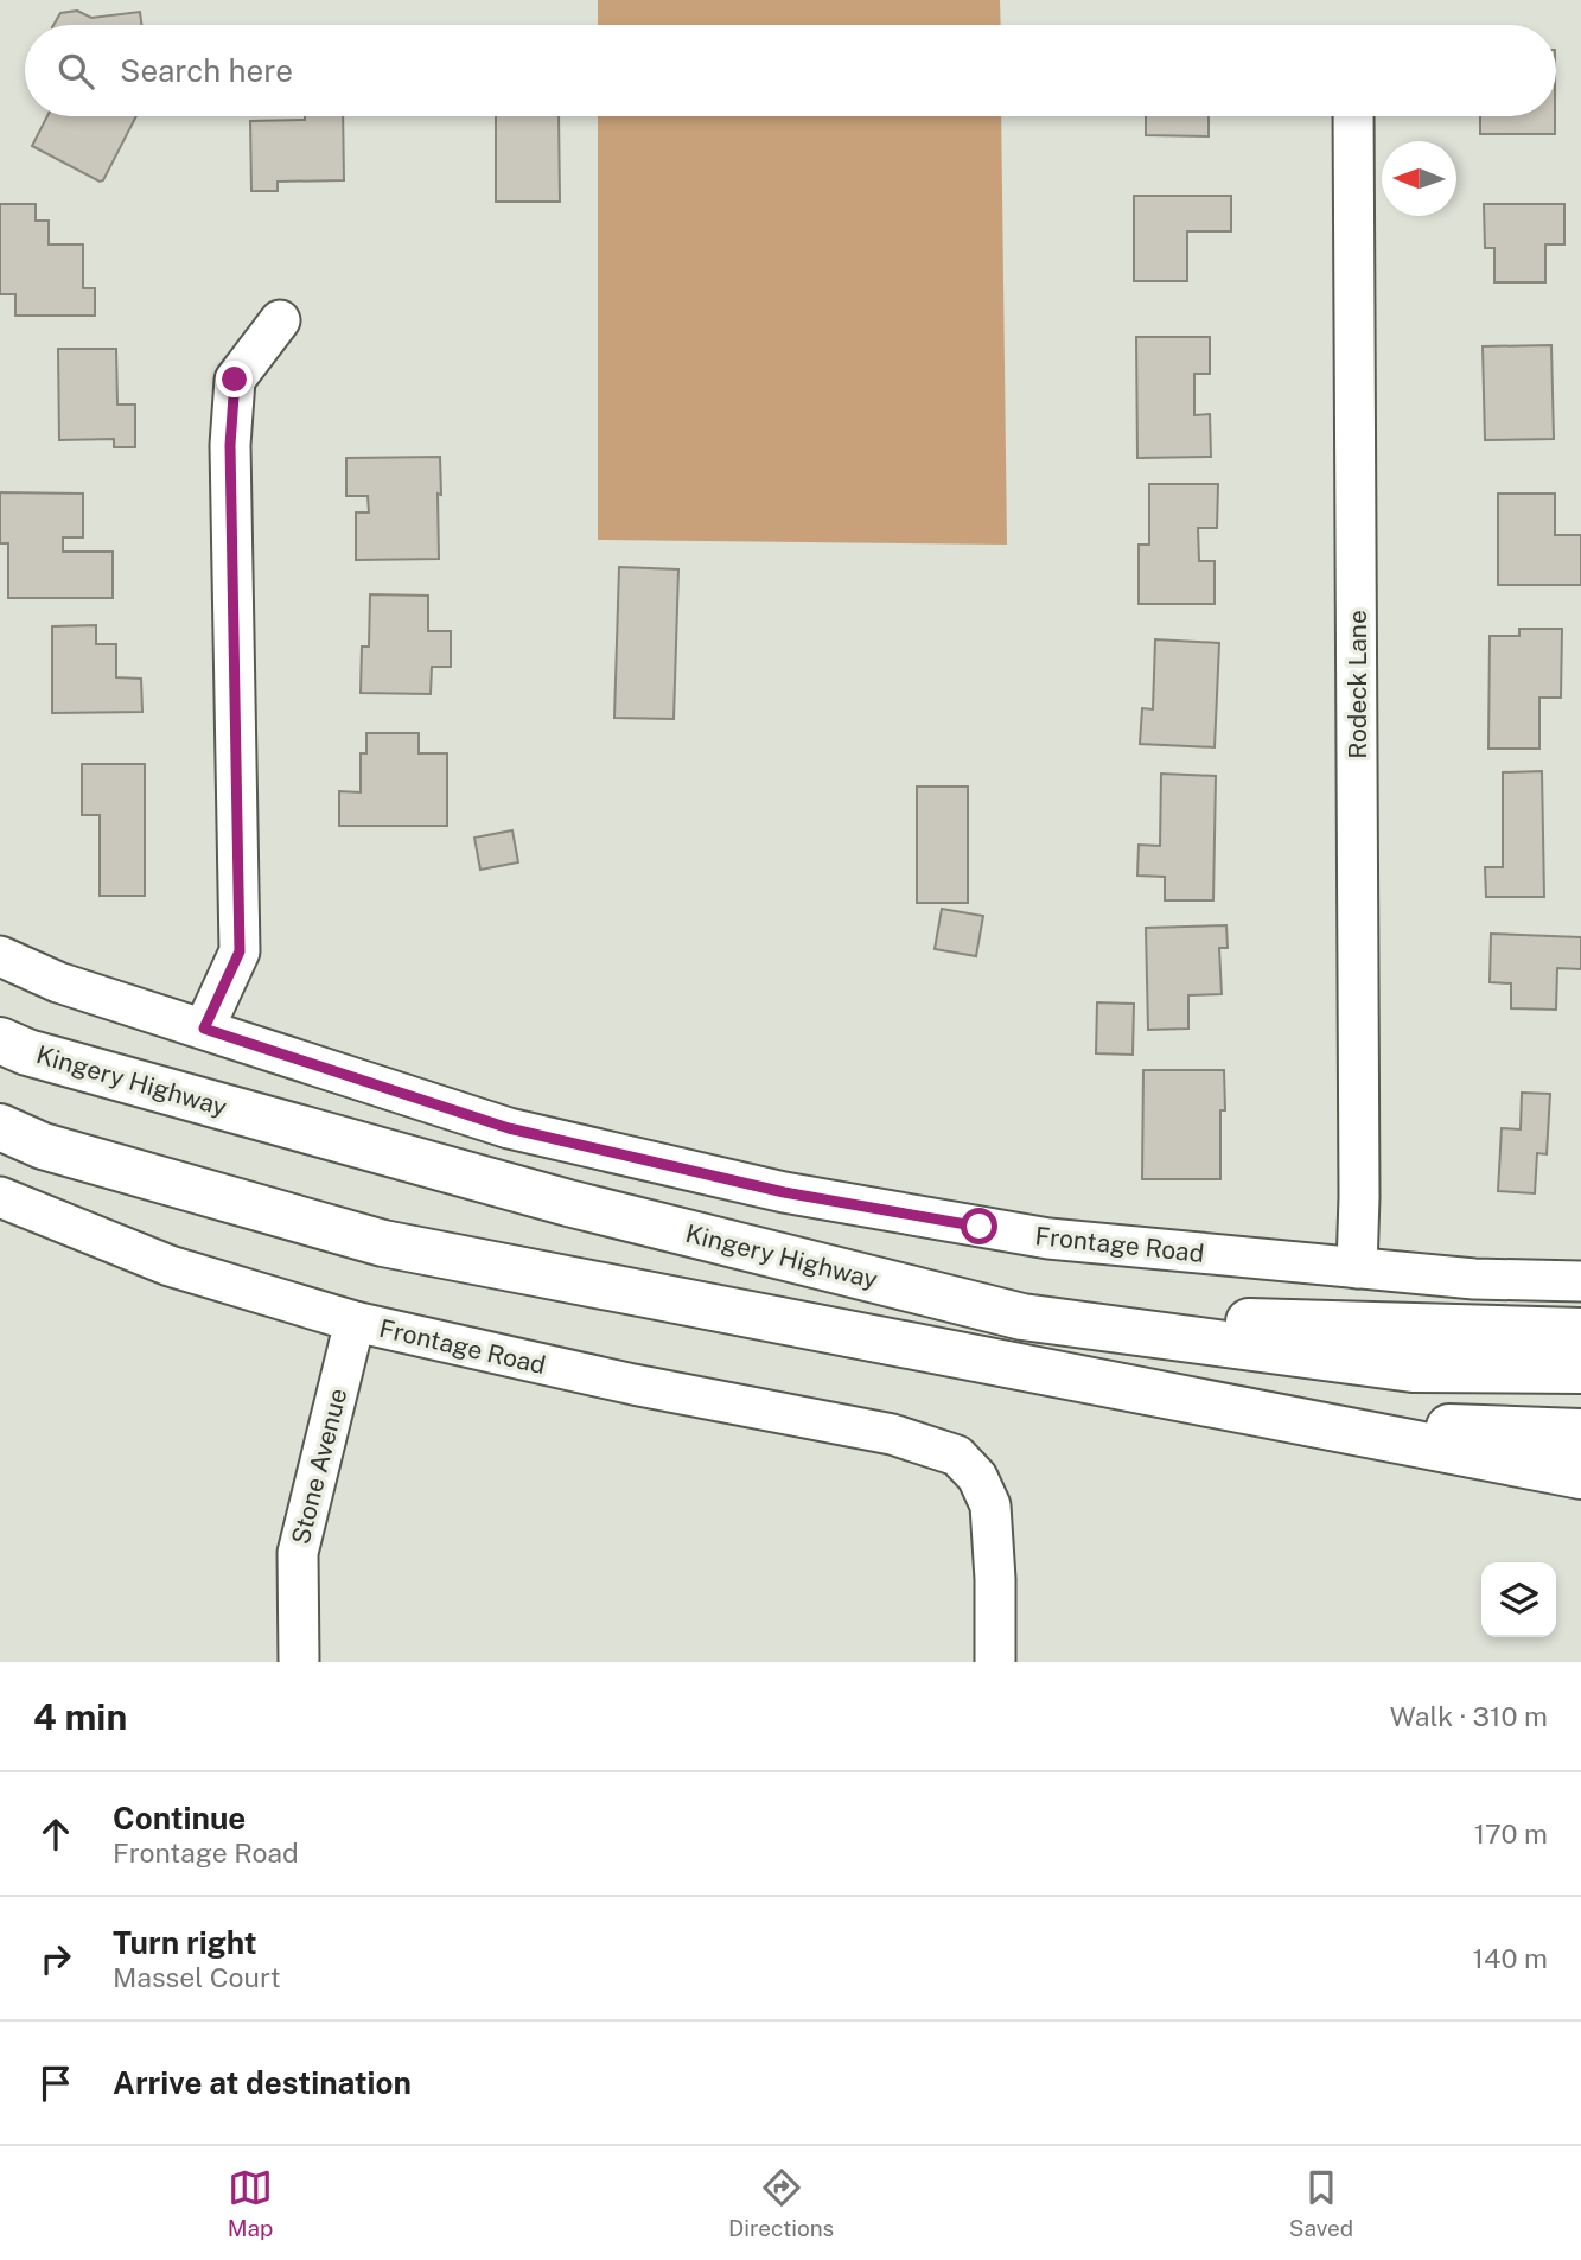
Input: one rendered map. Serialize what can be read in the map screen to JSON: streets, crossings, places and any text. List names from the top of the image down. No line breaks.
{"streets":{"highway":["Kingery Highway"],"street":["Rodeck Lane","Frontage Road","Stone Avenue"]},"crossings":[["Rodeck Lane","Frontage Road"],["Frontage Road","Stone Avenue"]],"north":"left","page":{"search":"Search here","heading":["4 min","Walk · 310 m"],"list":[["Continue","Frontage Road","170 m"],["Turn right","Massel Court","140 m"],"Arrive at destination"],"nav":["Map","Directions","Saved"]}}
